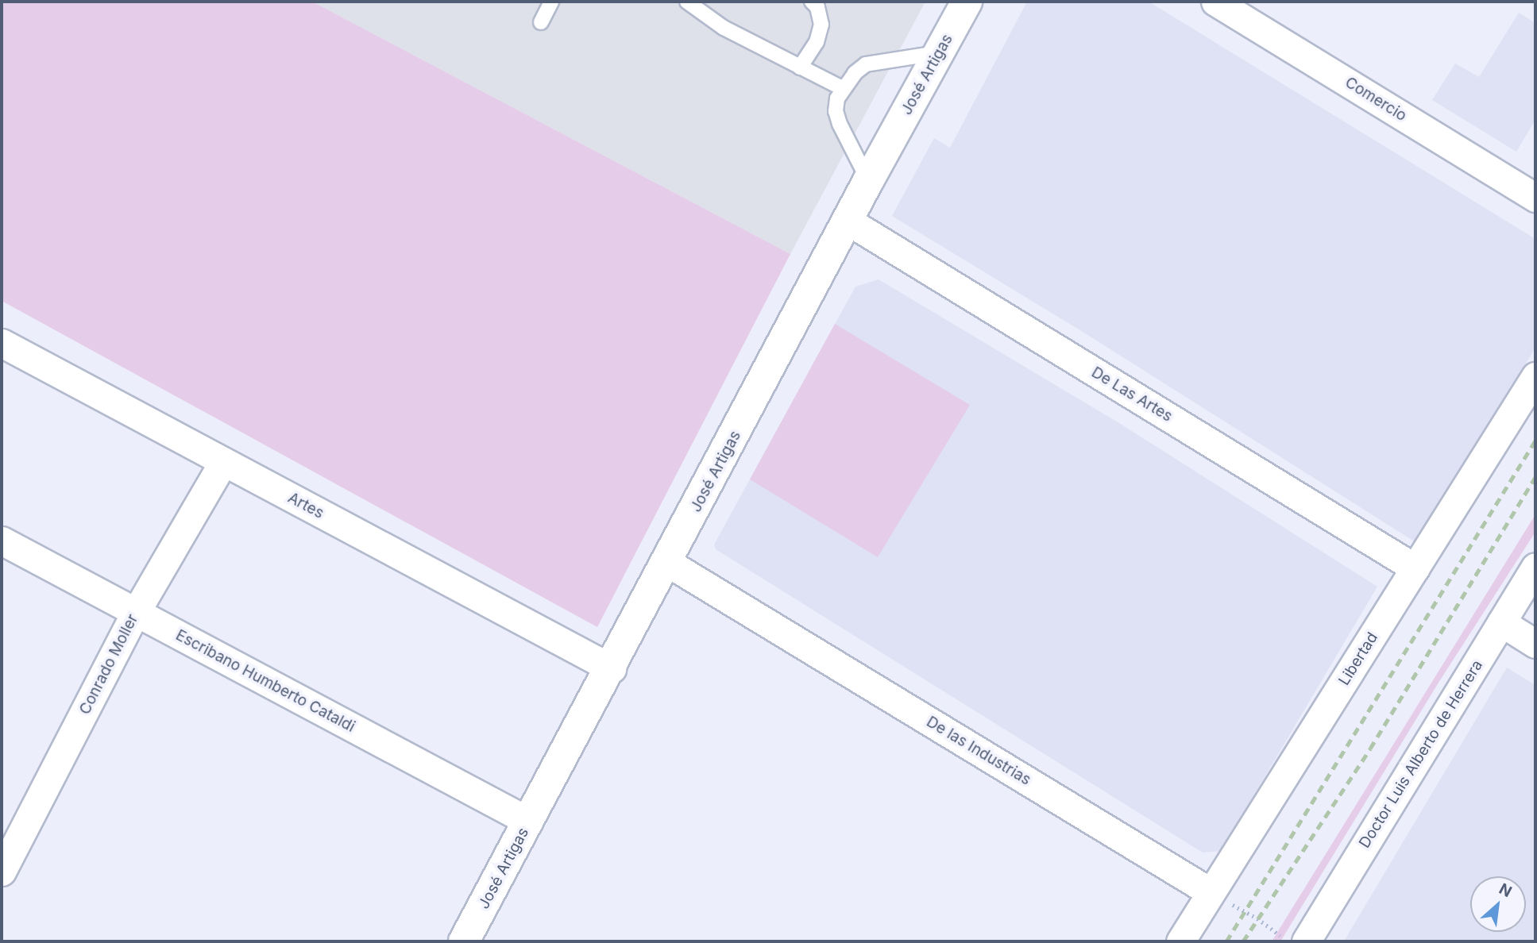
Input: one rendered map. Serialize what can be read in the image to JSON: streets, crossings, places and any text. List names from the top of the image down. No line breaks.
{"streets":{"street":["José Artigas","Comercio","De Las Artes","Artes","Libertad","Conrado Moller","Escribano Humberto Cataldi","De las Industrias","Doctor Luis Alberto de Herrera"]},"crossings":[["José Artigas","De Las Artes"],["José Artigas","Artes"],["José Artigas","Escribano Humberto Cataldi"],["José Artigas","De las Industrias"],["De Las Artes","Libertad"],["Artes","Conrado Moller"],["Libertad","De las Industrias"],["Conrado Moller","Escribano Humberto Cataldi"]],"north":"top right"}
